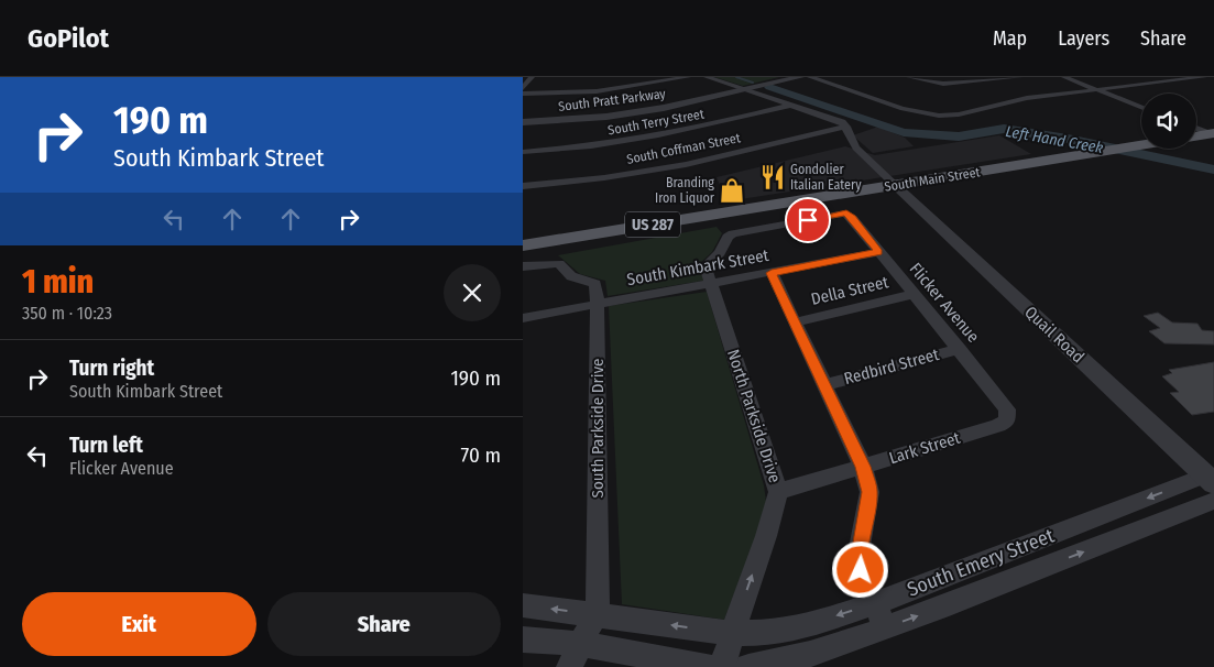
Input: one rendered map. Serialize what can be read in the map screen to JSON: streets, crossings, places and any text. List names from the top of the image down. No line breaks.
{"streets":{"main road":["South Main Street","US 287"],"street":["South Pratt Parkway","South Terry Street","South Coffman Street","South Kimbark Street","Della Street","Flicker Avenue","Quail Road","Redbird Street","North Parkside Drive","South Parkside Drive","Lark Street","South Emery Street"]},"crossings":[["South Main Street","Quail Road"],["South Kimbark Street","Flicker Avenue"],["South Kimbark Street","North Parkside Drive"],["South Kimbark Street","South Parkside Drive"],["Della Street","Flicker Avenue"],["Flicker Avenue","Redbird Street"],["Flicker Avenue","North Parkside Drive"],["Flicker Avenue","Lark Street"],["Quail Road","South Emery Street"],["North Parkside Drive","Lark Street"],["North Parkside Drive","South Emery Street"],["South Parkside Drive","South Emery Street"]],"water":["Left Hand Creek"],"places":{"restaurant":["Gondolier Italian Eatery"],"shop":["Branding Iron Liquor"]},"page":{"header":"GoPilot","nav":["Map","Layers","Share"],"turn":["190 m","South Kimbark Street"],"heading":["1 min","350 m · 10:23"],"list":[{"name":"Turn right","note":"South Kimbark Street","value":"190 m"},{"name":"Turn left","note":"Flicker Avenue","value":"70 m"}],"buttons":["Exit","Share"]}}
